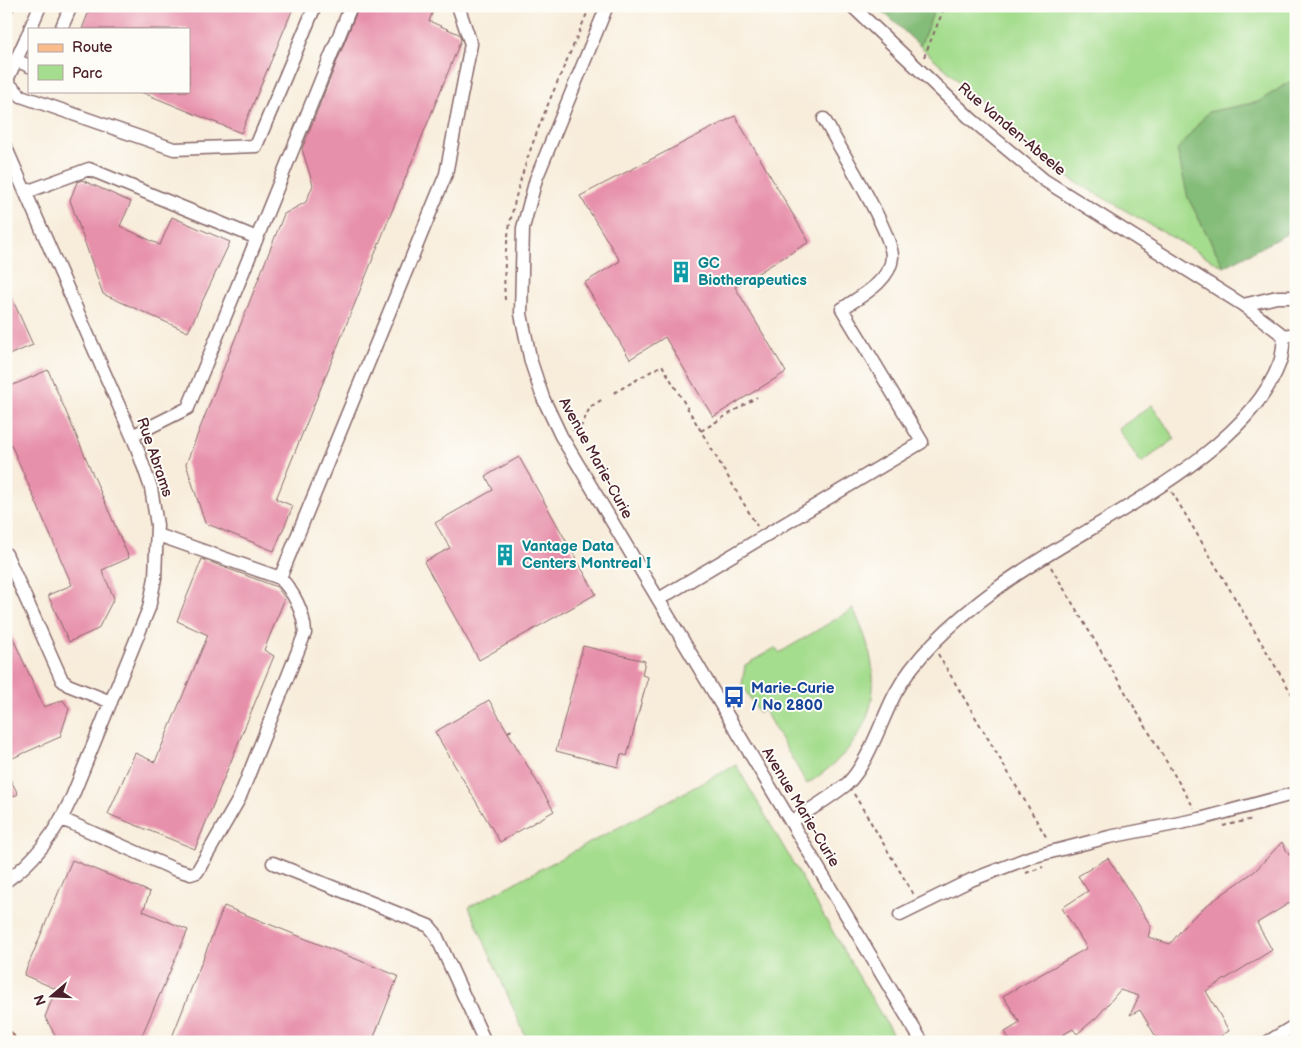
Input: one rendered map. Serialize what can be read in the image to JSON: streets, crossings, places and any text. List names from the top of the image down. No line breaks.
{"streets":{"street":["Rue Vanden-Abeele","Rue Abrams","Avenue Marie-Curie"]},"places":{"building":["GC Biotherapeutics","Vantage Data Centers Montreal I"],"bus stop":["Marie-Curie / No 2800"]},"legend":["Route","Parc"],"north":"left"}
